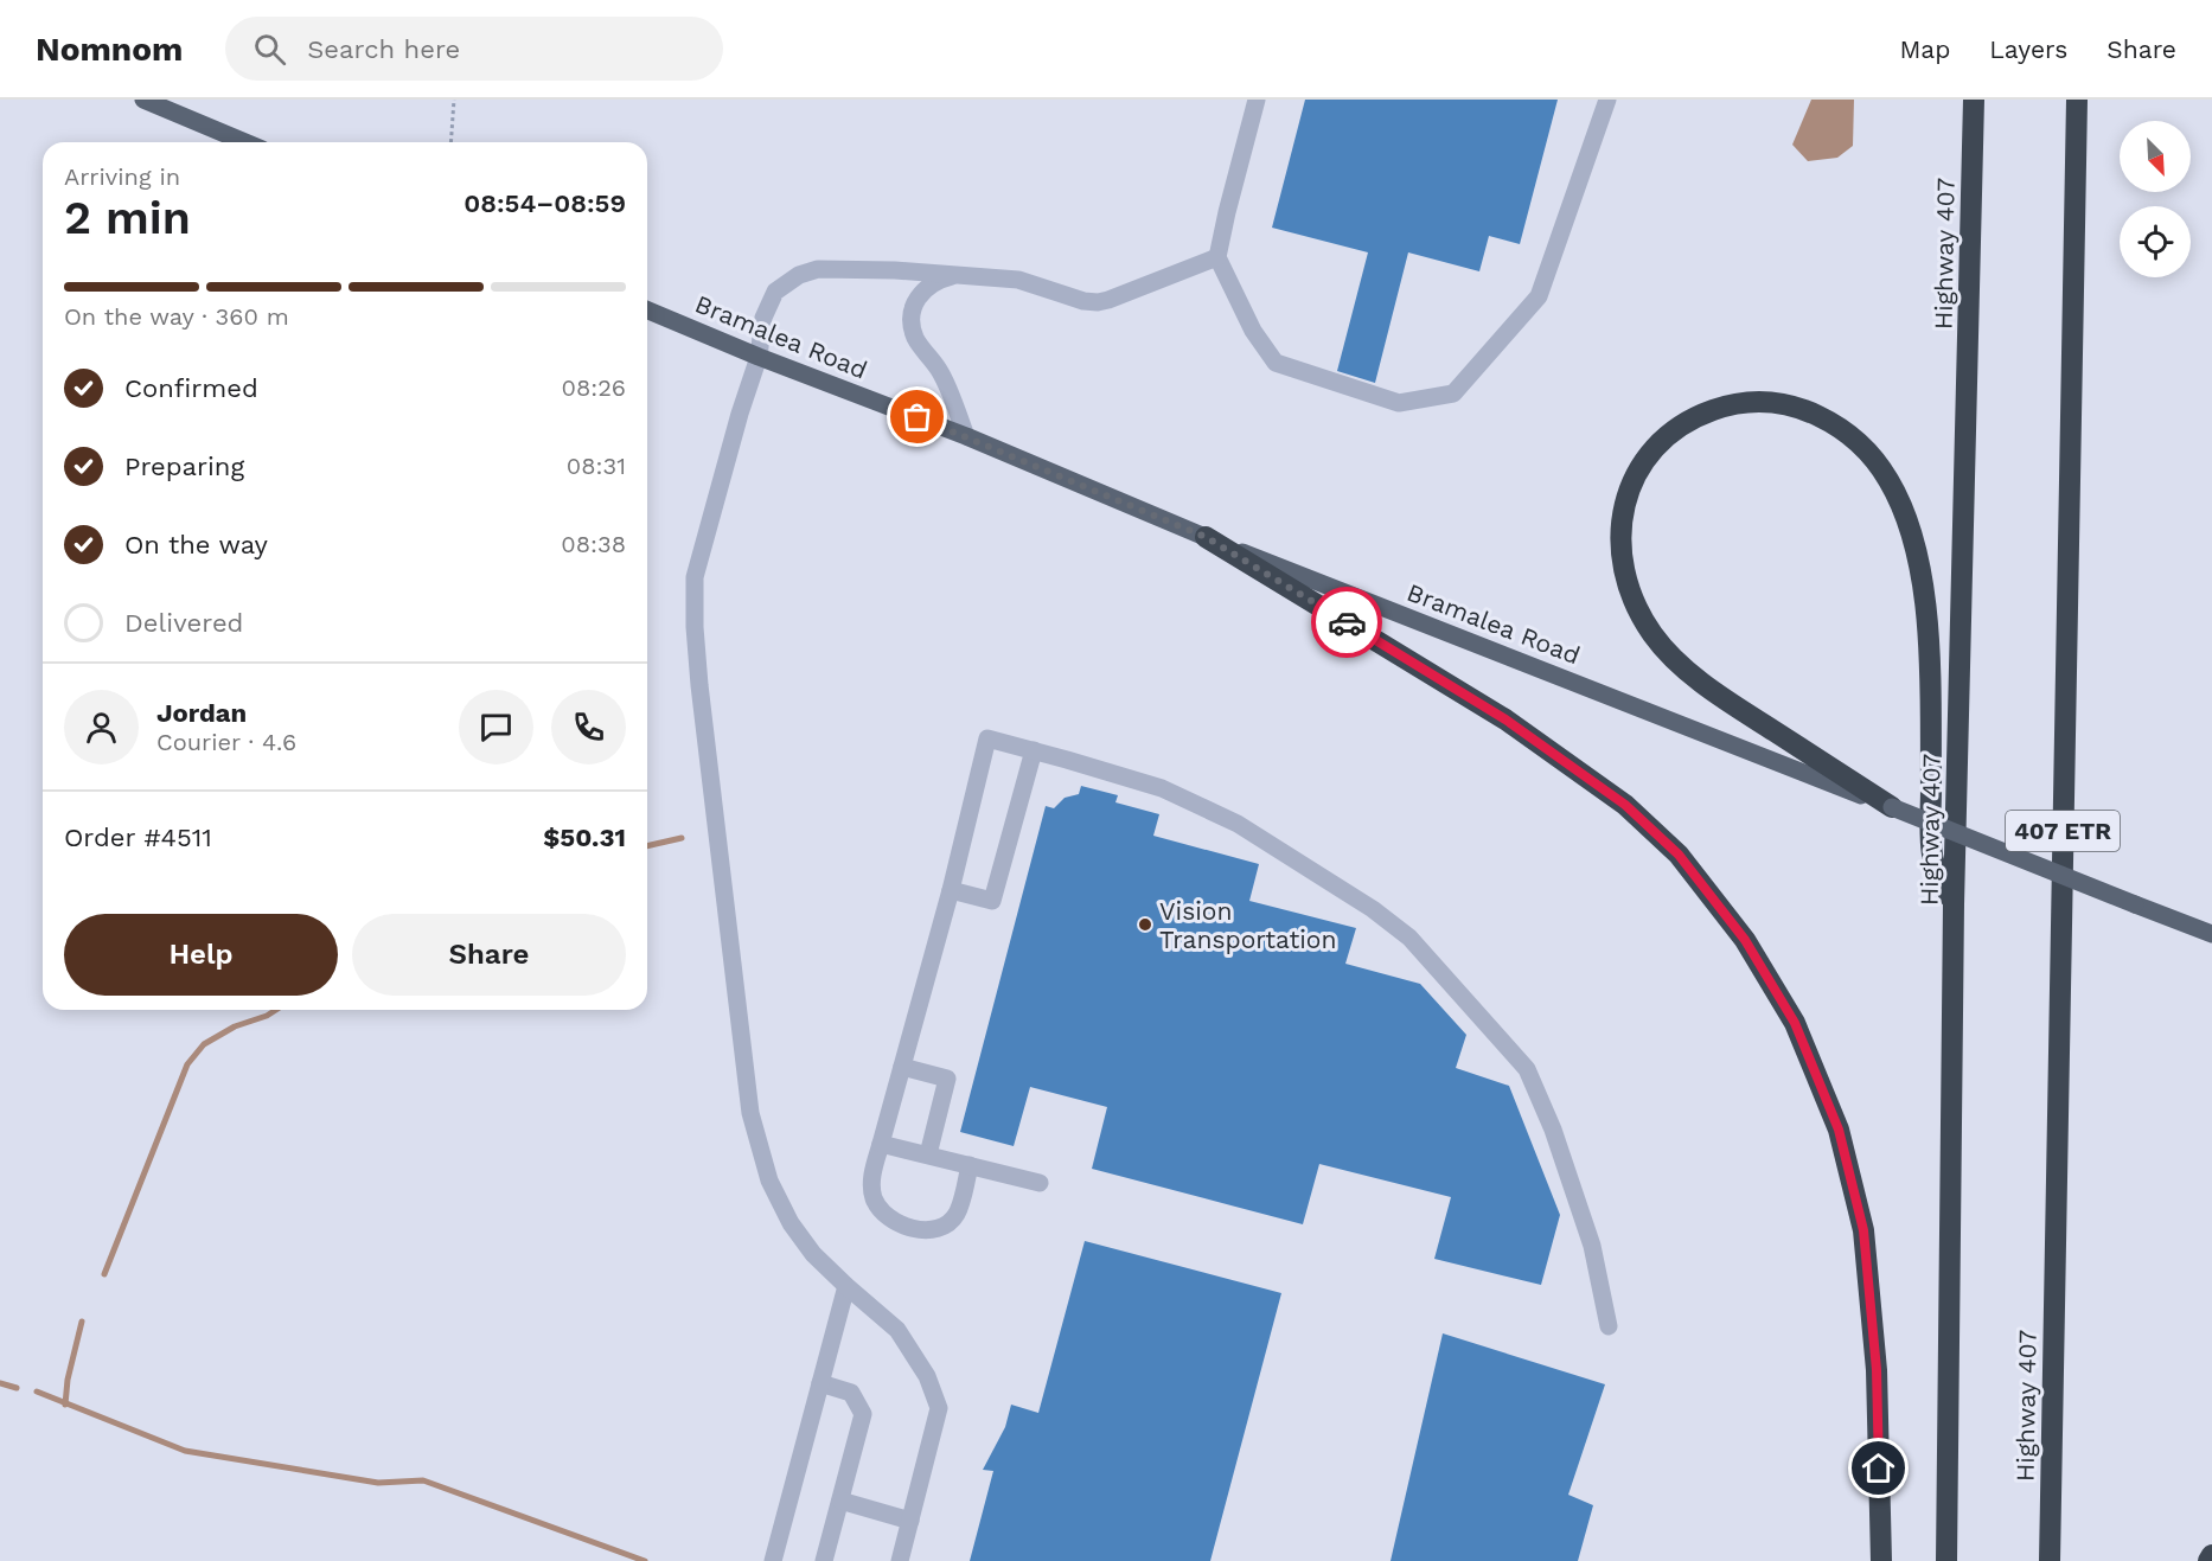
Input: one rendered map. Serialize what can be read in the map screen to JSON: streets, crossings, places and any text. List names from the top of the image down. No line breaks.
{"streets":{"highway":["Highway 407","407 ETR"],"main road":["Bramalea Road"]},"places":["Vision Transportation"],"north":"bottom right","page":{"header":"Nomnom","search":"Search here","nav":["Map","Layers","Share"],"heading":["2 min","Arriving in","08:54–08:59"],"panel":["Jordan","Courier · 4.6","Order #4511","$50.31"],"bar":"On the way · 360 m","list":[["Confirmed","08:26"],["Preparing","08:31"],["On the way","08:38"],"Delivered"],"buttons":["Help","Share"]}}
